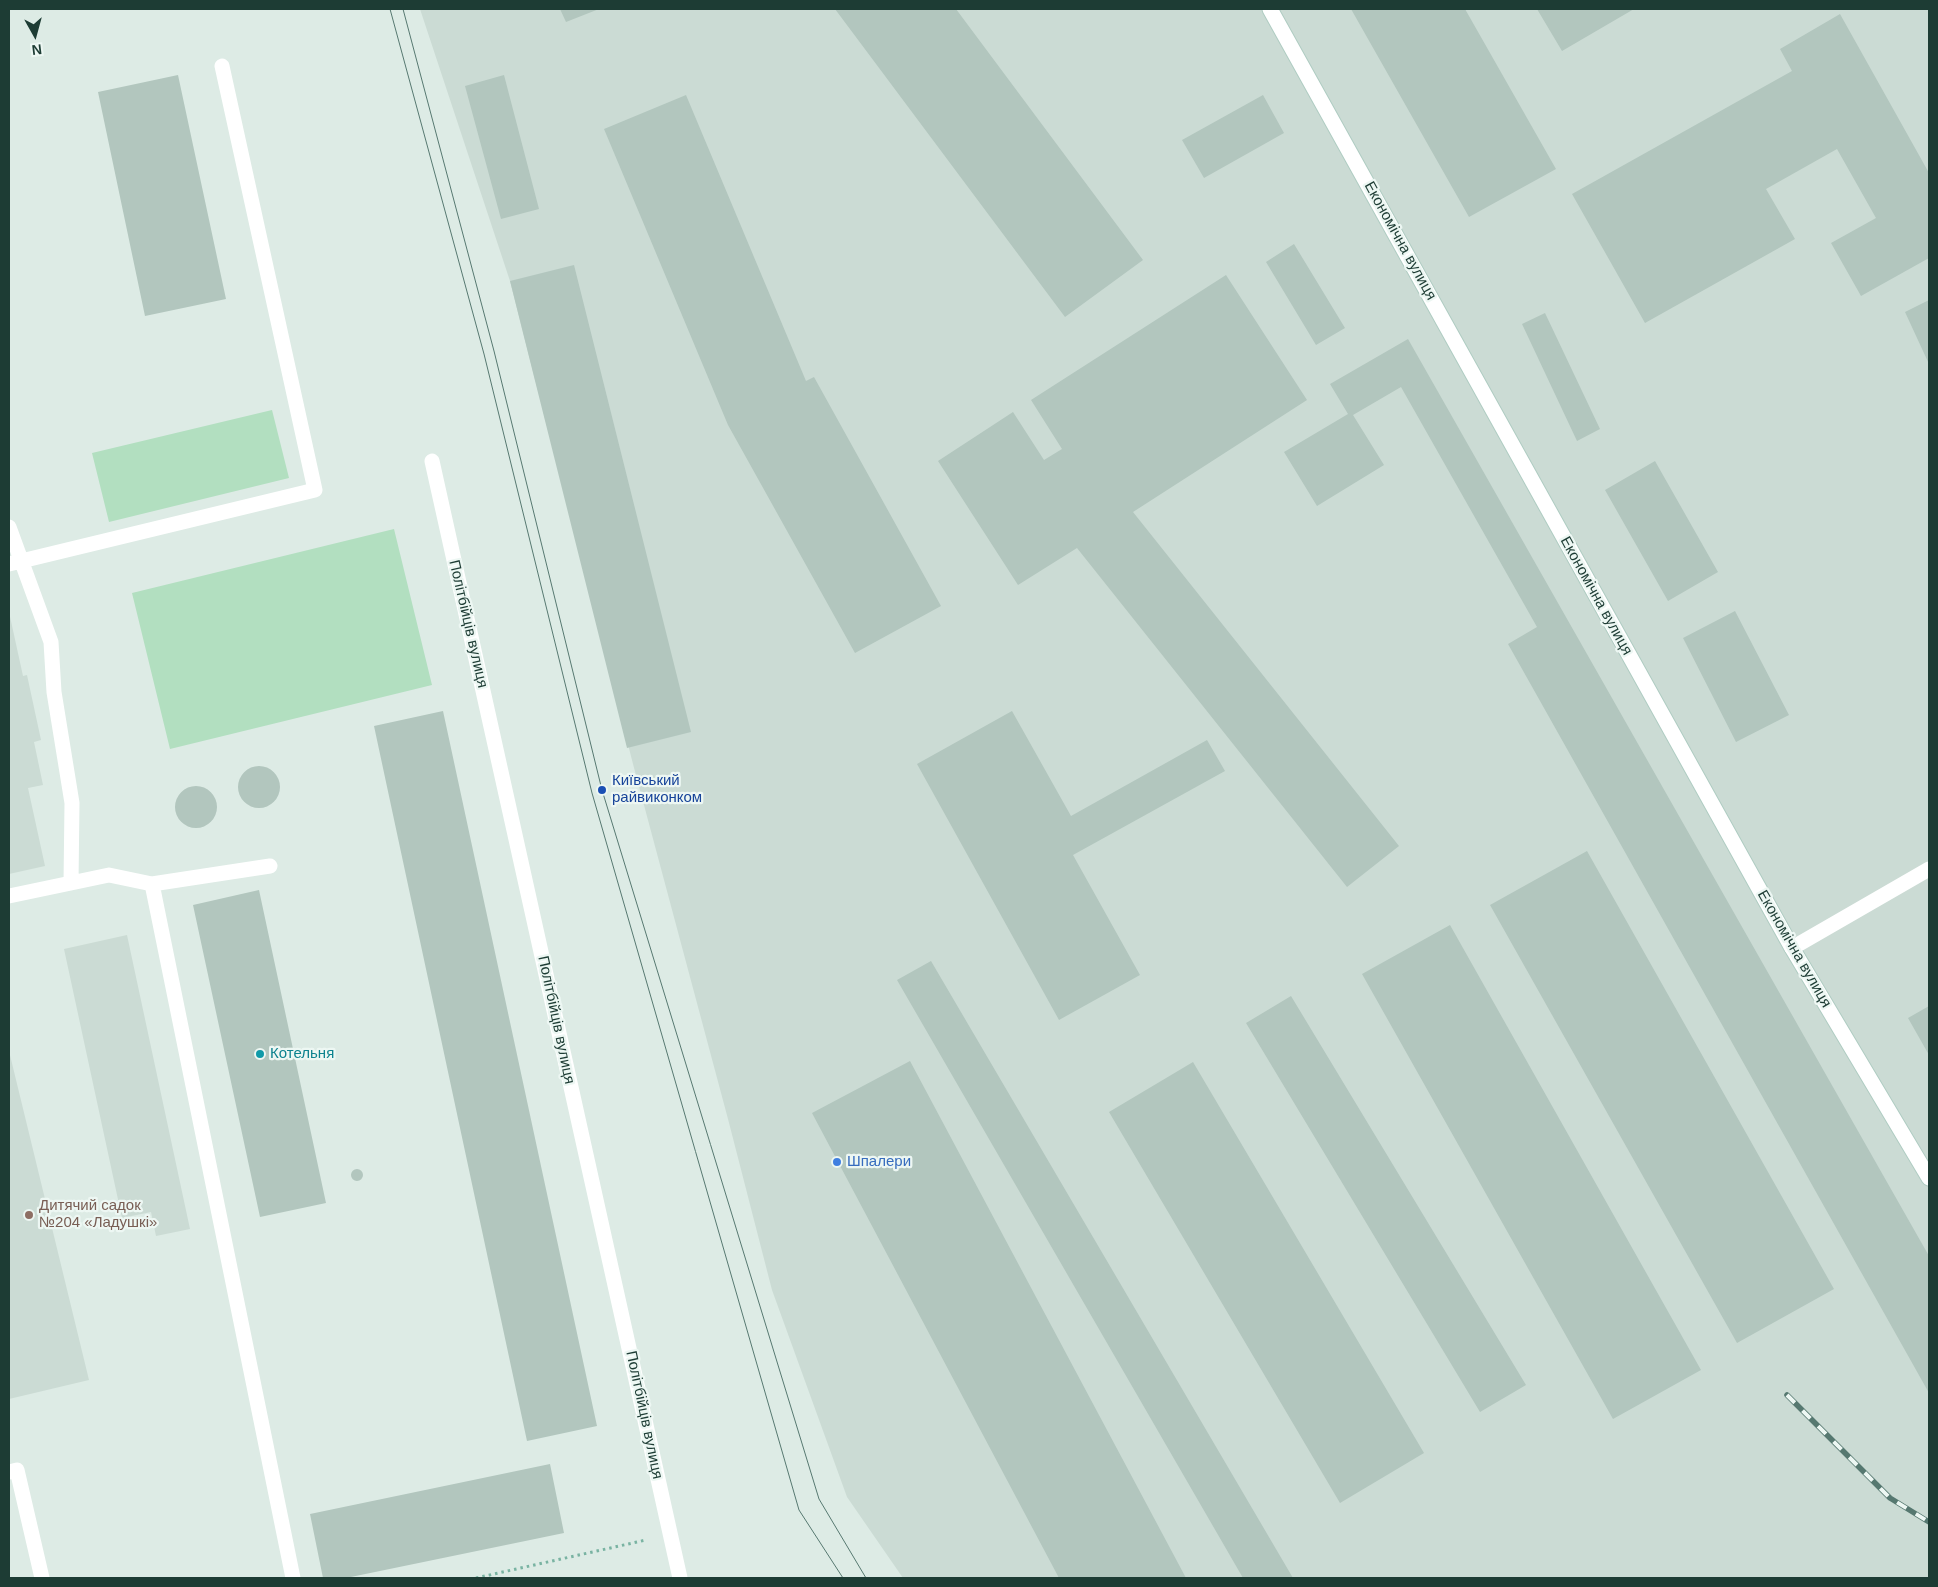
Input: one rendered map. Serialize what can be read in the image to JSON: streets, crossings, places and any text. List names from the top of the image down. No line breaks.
{"streets":{"street":["Економічна вулиця","Політбійців вулиця"]},"places":["Київський райвиконком","Котельня","Шпалери","Дитячий садок №204 «Ладушкі»"],"north":"bottom"}
